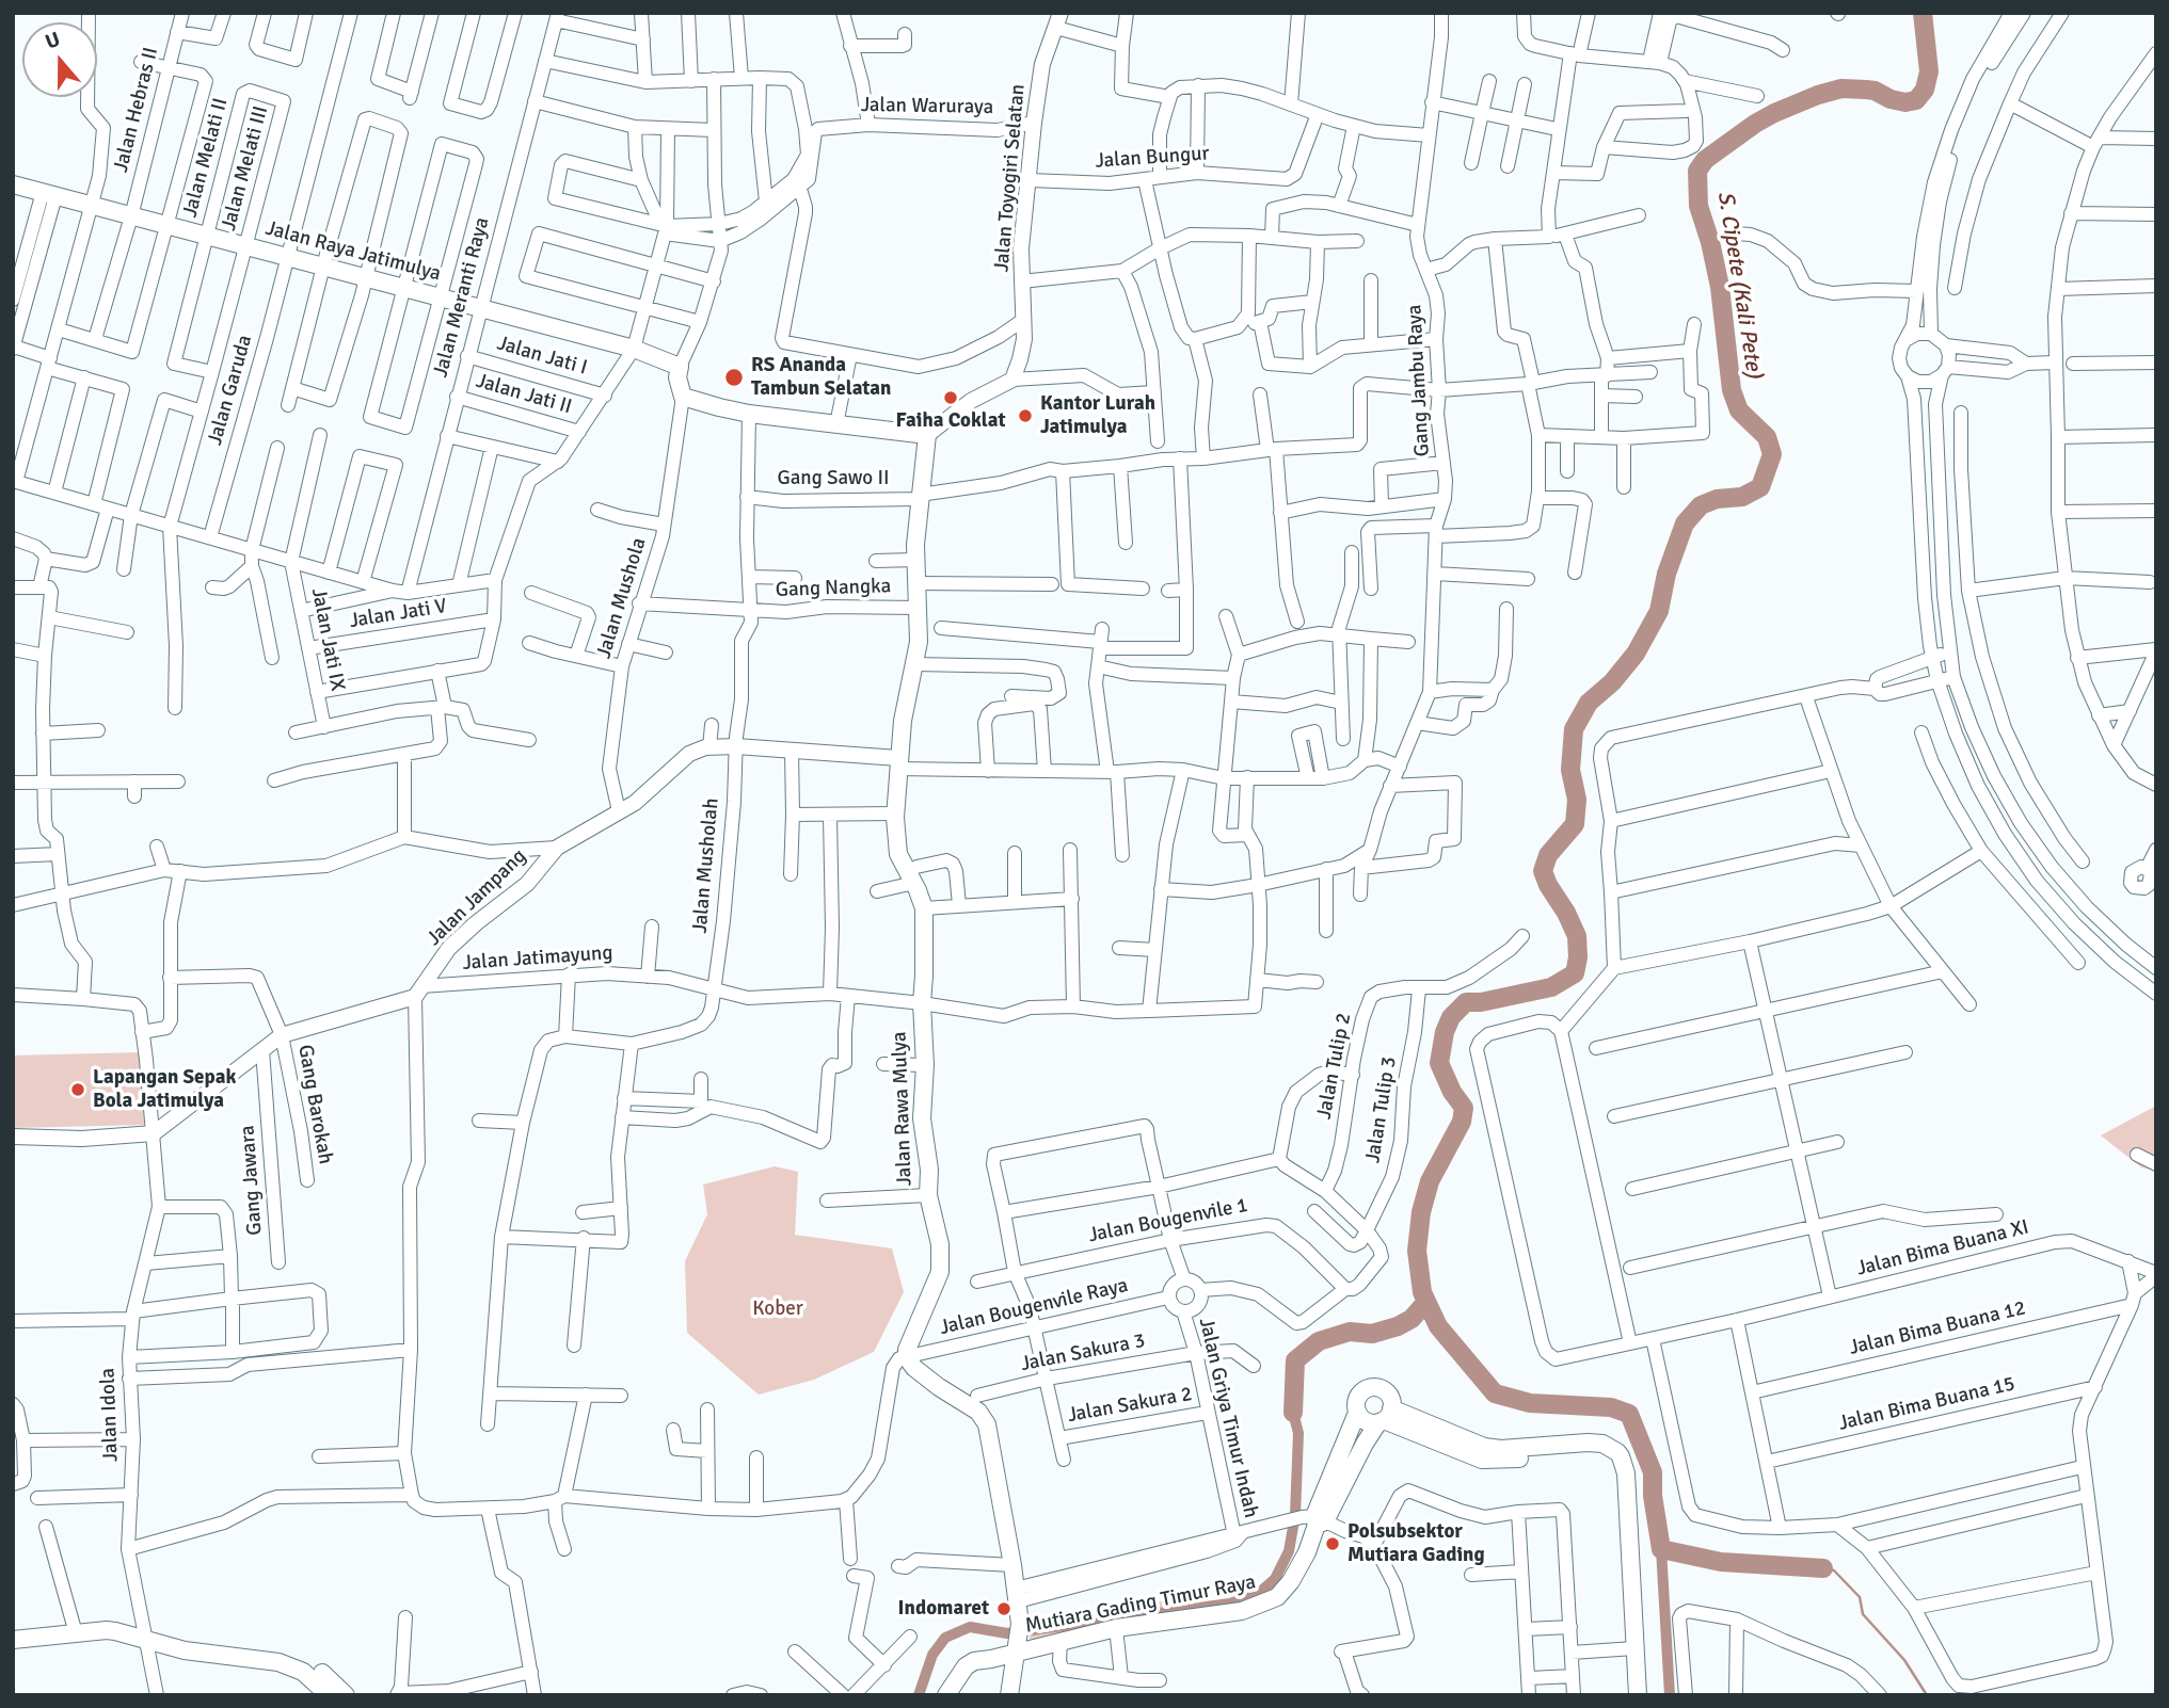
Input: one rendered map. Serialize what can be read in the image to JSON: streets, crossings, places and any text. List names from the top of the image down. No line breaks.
{"streets":{"main road":["Jalan Raya Jatimulya","Jalan Rawa Mulya","Mutiara Gading Timur Raya"],"street":["Jalan Waruraya","Jalan Hebras II","Jalan Melati II","Jalan Bungur","Jalan Melati III","Jalan Toyogiri Selatan","Jalan Meranti Raya","Jalan Jati I","Gang Jambu Raya","Jalan Garuda","Jalan Jati II","Gang Sawo II","Gang Nangka","Jalan Mushola","Jalan Jati V","Jalan Jati IX","Jalan Musholah","Jalan Jampang","Jalan Jatimayung","Jalan Tulip 2","Gang Barokah","Jalan Tulip 3","Gang Jawara","Jalan Bougenvile 1","Jalan Bima Buana XI","Jalan Bougenvile Raya","Jalan Bima Buana 12","Jalan Sakura 3","Jalan Bima Buana 15","Jalan Sakura 2","Jalan Idola","Jalan Griya Timur Indah"]},"crossings":[["Jalan Waruraya","Jalan Toyogiri Selatan"],["Jalan Hebras II","Jalan Raya Jatimulya"],["Jalan Melati II","Jalan Melati III"],["Jalan Melati II","Jalan Raya Jatimulya"],["Jalan Bungur","Jalan Toyogiri Selatan"],["Jalan Melati III","Jalan Raya Jatimulya"],["Jalan Raya Jatimulya","Jalan Meranti Raya"],["Jalan Raya Jatimulya","Jalan Garuda"],["Jalan Meranti Raya","Jalan Jati I"],["Jalan Meranti Raya","Jalan Jati II"],["Gang Jambu Raya","Gang Sawo II"],["Gang Sawo II","Jalan Musholah"],["Gang Sawo II","Jalan Rawa Mulya"],["Gang Nangka","Jalan Mushola"],["Gang Nangka","Jalan Musholah"],["Gang Nangka","Jalan Rawa Mulya"],["Jalan Mushola","Jalan Jampang"],["Jalan Jati V","Jalan Jati IX"],["Jalan Musholah","Jalan Jampang"],["Jalan Musholah","Jalan Jatimayung"],["Jalan Jampang","Jalan Jatimayung"],["Jalan Jampang","Jalan Rawa Mulya"],["Jalan Jatimayung","Jalan Rawa Mulya"],["Jalan Tulip 2","Jalan Tulip 3"],["Jalan Rawa Mulya","Jalan Bougenvile Raya"],["Jalan Bougenvile Raya","Jalan Griya Timur Indah"],["Jalan Sakura 3","Jalan Griya Timur Indah"],["Jalan Sakura 2","Jalan Griya Timur Indah"],["Jalan Griya Timur Indah","Mutiara Gading Timur Raya"]],"water":["S. Cipete (Kali Pete)"],"parks":["Kober"],"places":["RS Ananda Tambun Selatan","Faiha Coklat","Kantor Lurah Jatimulya","Lapangan Sepak Bola Jatimulya","Polsubsektor Mutiara Gading","Indomaret"],"north":"top"}
